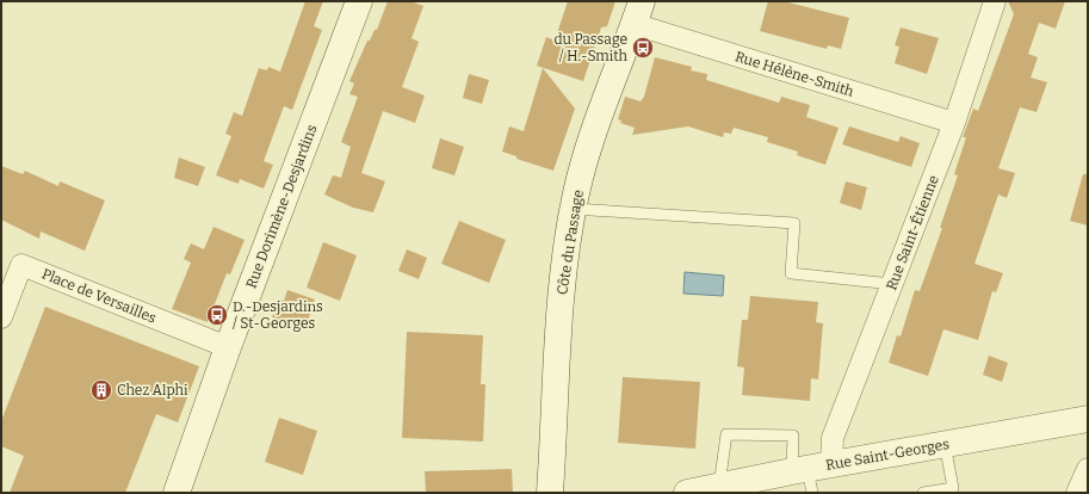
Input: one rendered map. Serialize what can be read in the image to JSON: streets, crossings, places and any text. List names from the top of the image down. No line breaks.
{"streets":{"main road":["Rue Dorimène-Desjardins","Côte du Passage","Rue Saint-Georges"],"street":["Rue Hélène-Smith","Rue Saint-Étienne","Place de Versailles"]},"crossings":[["Rue Hélène-Smith","Rue Saint-Étienne"],["Rue Hélène-Smith","Côte du Passage"],["Rue Dorimène-Desjardins","Place de Versailles"],["Rue Saint-Étienne","Rue Saint-Georges"]],"places":{"bus stop":["du Passage / H.-Smith","D.-Desjardins / St-Georges"],"building":["Chez Alphi"]}}
